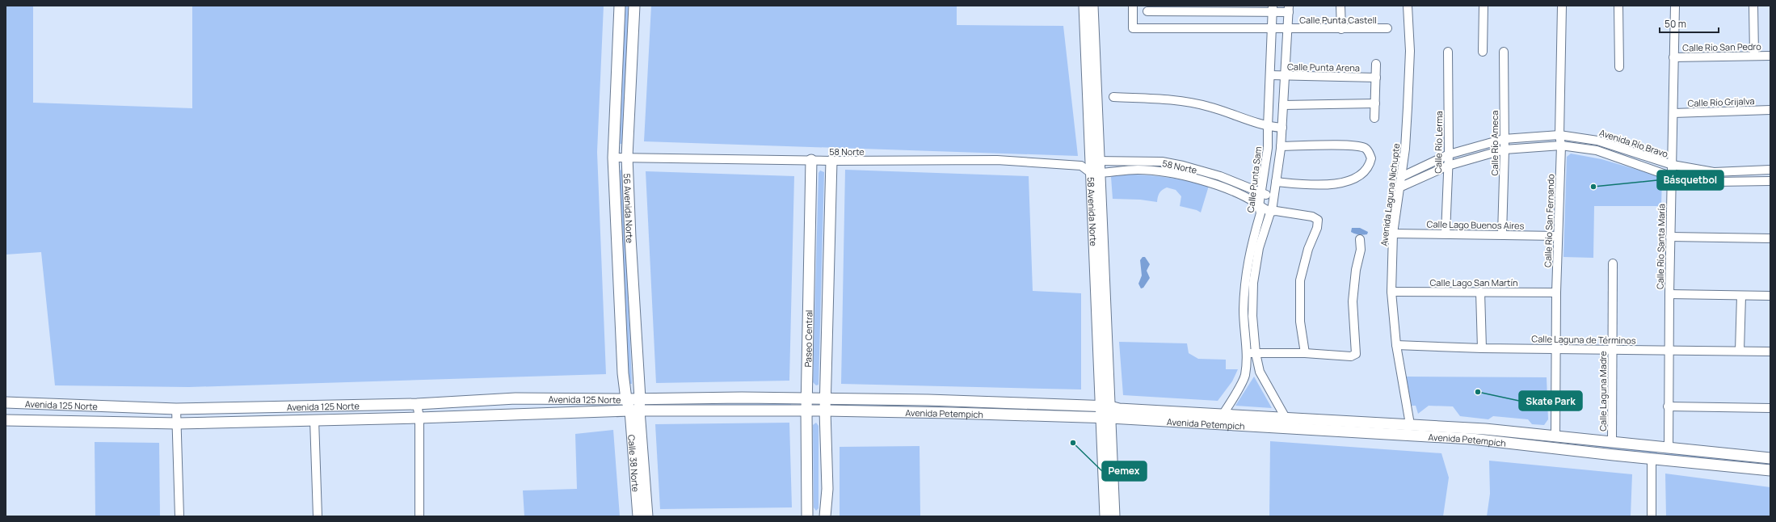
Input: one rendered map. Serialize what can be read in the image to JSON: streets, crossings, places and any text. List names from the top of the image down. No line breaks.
{"streets":{"main road":["56 Avenida Norte","58 Avenida Norte","Paseo Central","Avenida 125 Norte","Avenida Petempich","Calle 38 Norte"],"street":["Calle Punta Castell","Calle Río San Pedro","Calle Punta Arena","Calle Río Grijalva","Calle Río Lerma","Calle Río Ameca","Avenida Río Bravo","58 Norte","Calle Punta Sam","Avenida Laguna Nichupte","Calle Río San Fernando","Calle Lago Buenos Aires","Calle Río Santa María","Calle Lago San Martín","Calle Laguna de Términos","Calle Laguna Madre"]},"crossings":[["Calle Punta Castell","Calle Punta Sam"],["Calle Río San Pedro","Calle Río Santa María"],["Calle Punta Arena","Calle Punta Sam"],["Calle Río Grijalva","Calle Río Santa María"],["Calle Río Lerma","Avenida Río Bravo"],["Calle Río Lerma","Calle Lago Buenos Aires"],["Calle Río Ameca","Avenida Río Bravo"],["Calle Río Ameca","Calle Lago Buenos Aires"],["Avenida Río Bravo","Avenida Laguna Nichupte"],["Avenida Río Bravo","Calle Río San Fernando"],["Avenida Río Bravo","Calle Río Santa María"],["58 Norte","Calle Punta Sam"],["58 Norte","56 Avenida Norte"],["58 Norte","58 Avenida Norte"],["58 Norte","Paseo Central"],["Calle Punta Sam","Avenida Petempich"],["Avenida Laguna Nichupte","Calle Lago Buenos Aires"],["Avenida Laguna Nichupte","Calle Lago San Martín"],["Avenida Laguna Nichupte","Calle Laguna de Términos"],["Avenida Laguna Nichupte","Avenida Petempich"],["56 Avenida Norte","Avenida 125 Norte"],["56 Avenida Norte","Avenida Petempich"],["56 Avenida Norte","Calle 38 Norte"],["58 Avenida Norte","Avenida Petempich"],["Calle Río San Fernando","Calle Lago Buenos Aires"],["Calle Río San Fernando","Calle Lago San Martín"],["Calle Río San Fernando","Calle Laguna de Términos"],["Calle Río San Fernando","Avenida Petempich"],["Calle Río Santa María","Calle Laguna de Términos"],["Calle Río Santa María","Avenida Petempich"],["Paseo Central","Avenida Petempich"],["Calle Laguna de Términos","Calle Laguna Madre"],["Calle Laguna Madre","Avenida Petempich"],["Avenida 125 Norte","Avenida Petempich"],["Avenida 125 Norte","Calle 38 Norte"],["Avenida Petempich","Calle 38 Norte"]],"places":["Básquetbol","Skate Park","Pemex"],"scale_bar":"50 m"}
